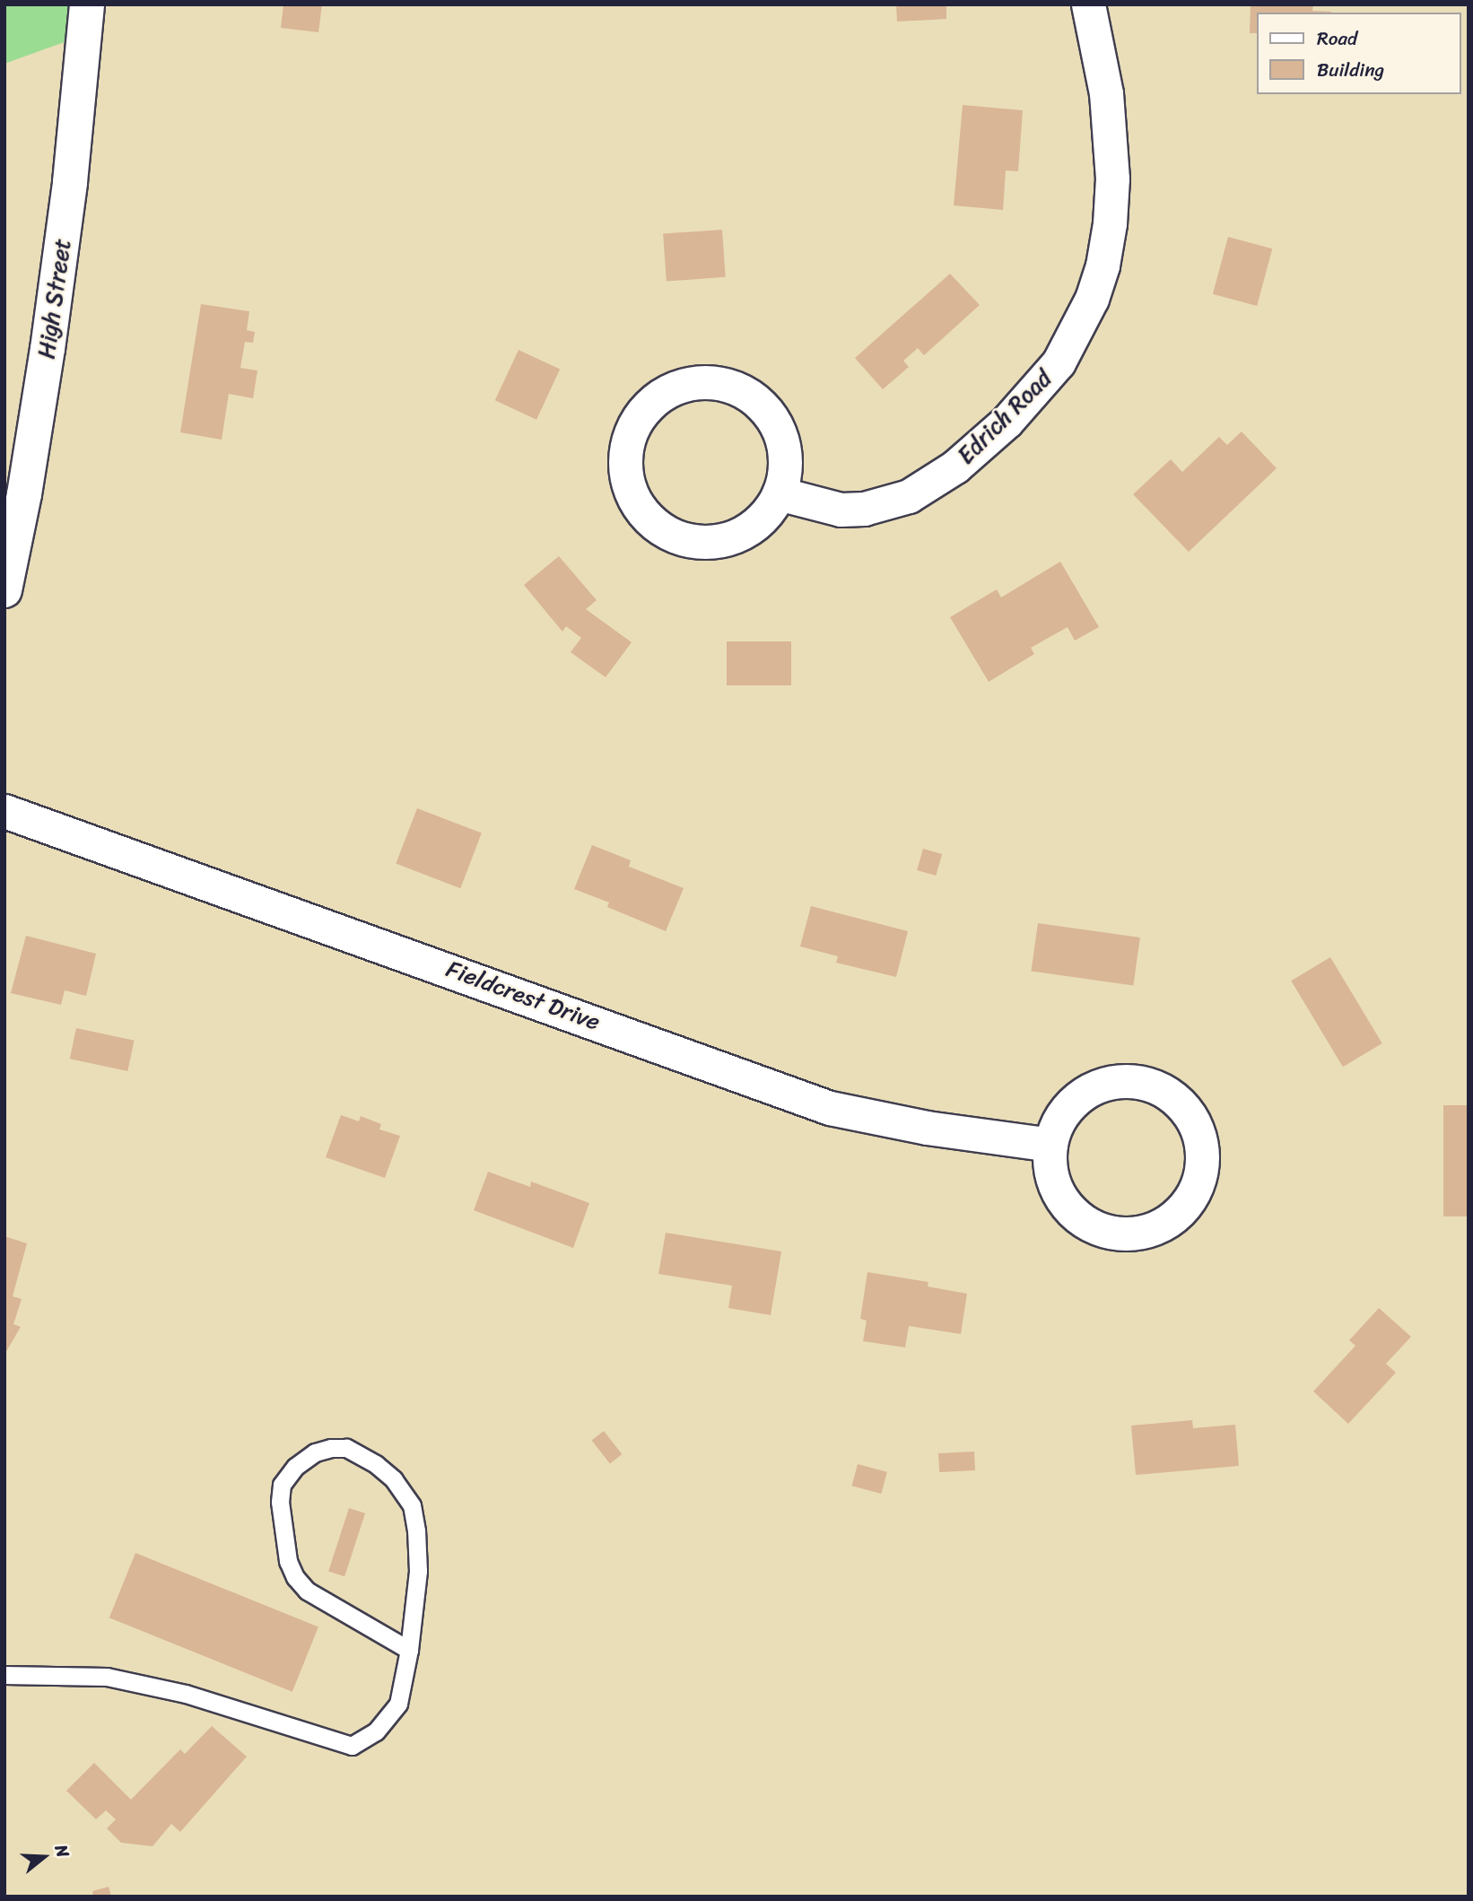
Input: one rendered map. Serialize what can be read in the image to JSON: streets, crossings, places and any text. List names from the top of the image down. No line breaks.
{"streets":{"street":["High Street","Edrich Road","Fieldcrest Drive"]},"legend":["Road","Building"],"north":"right"}
